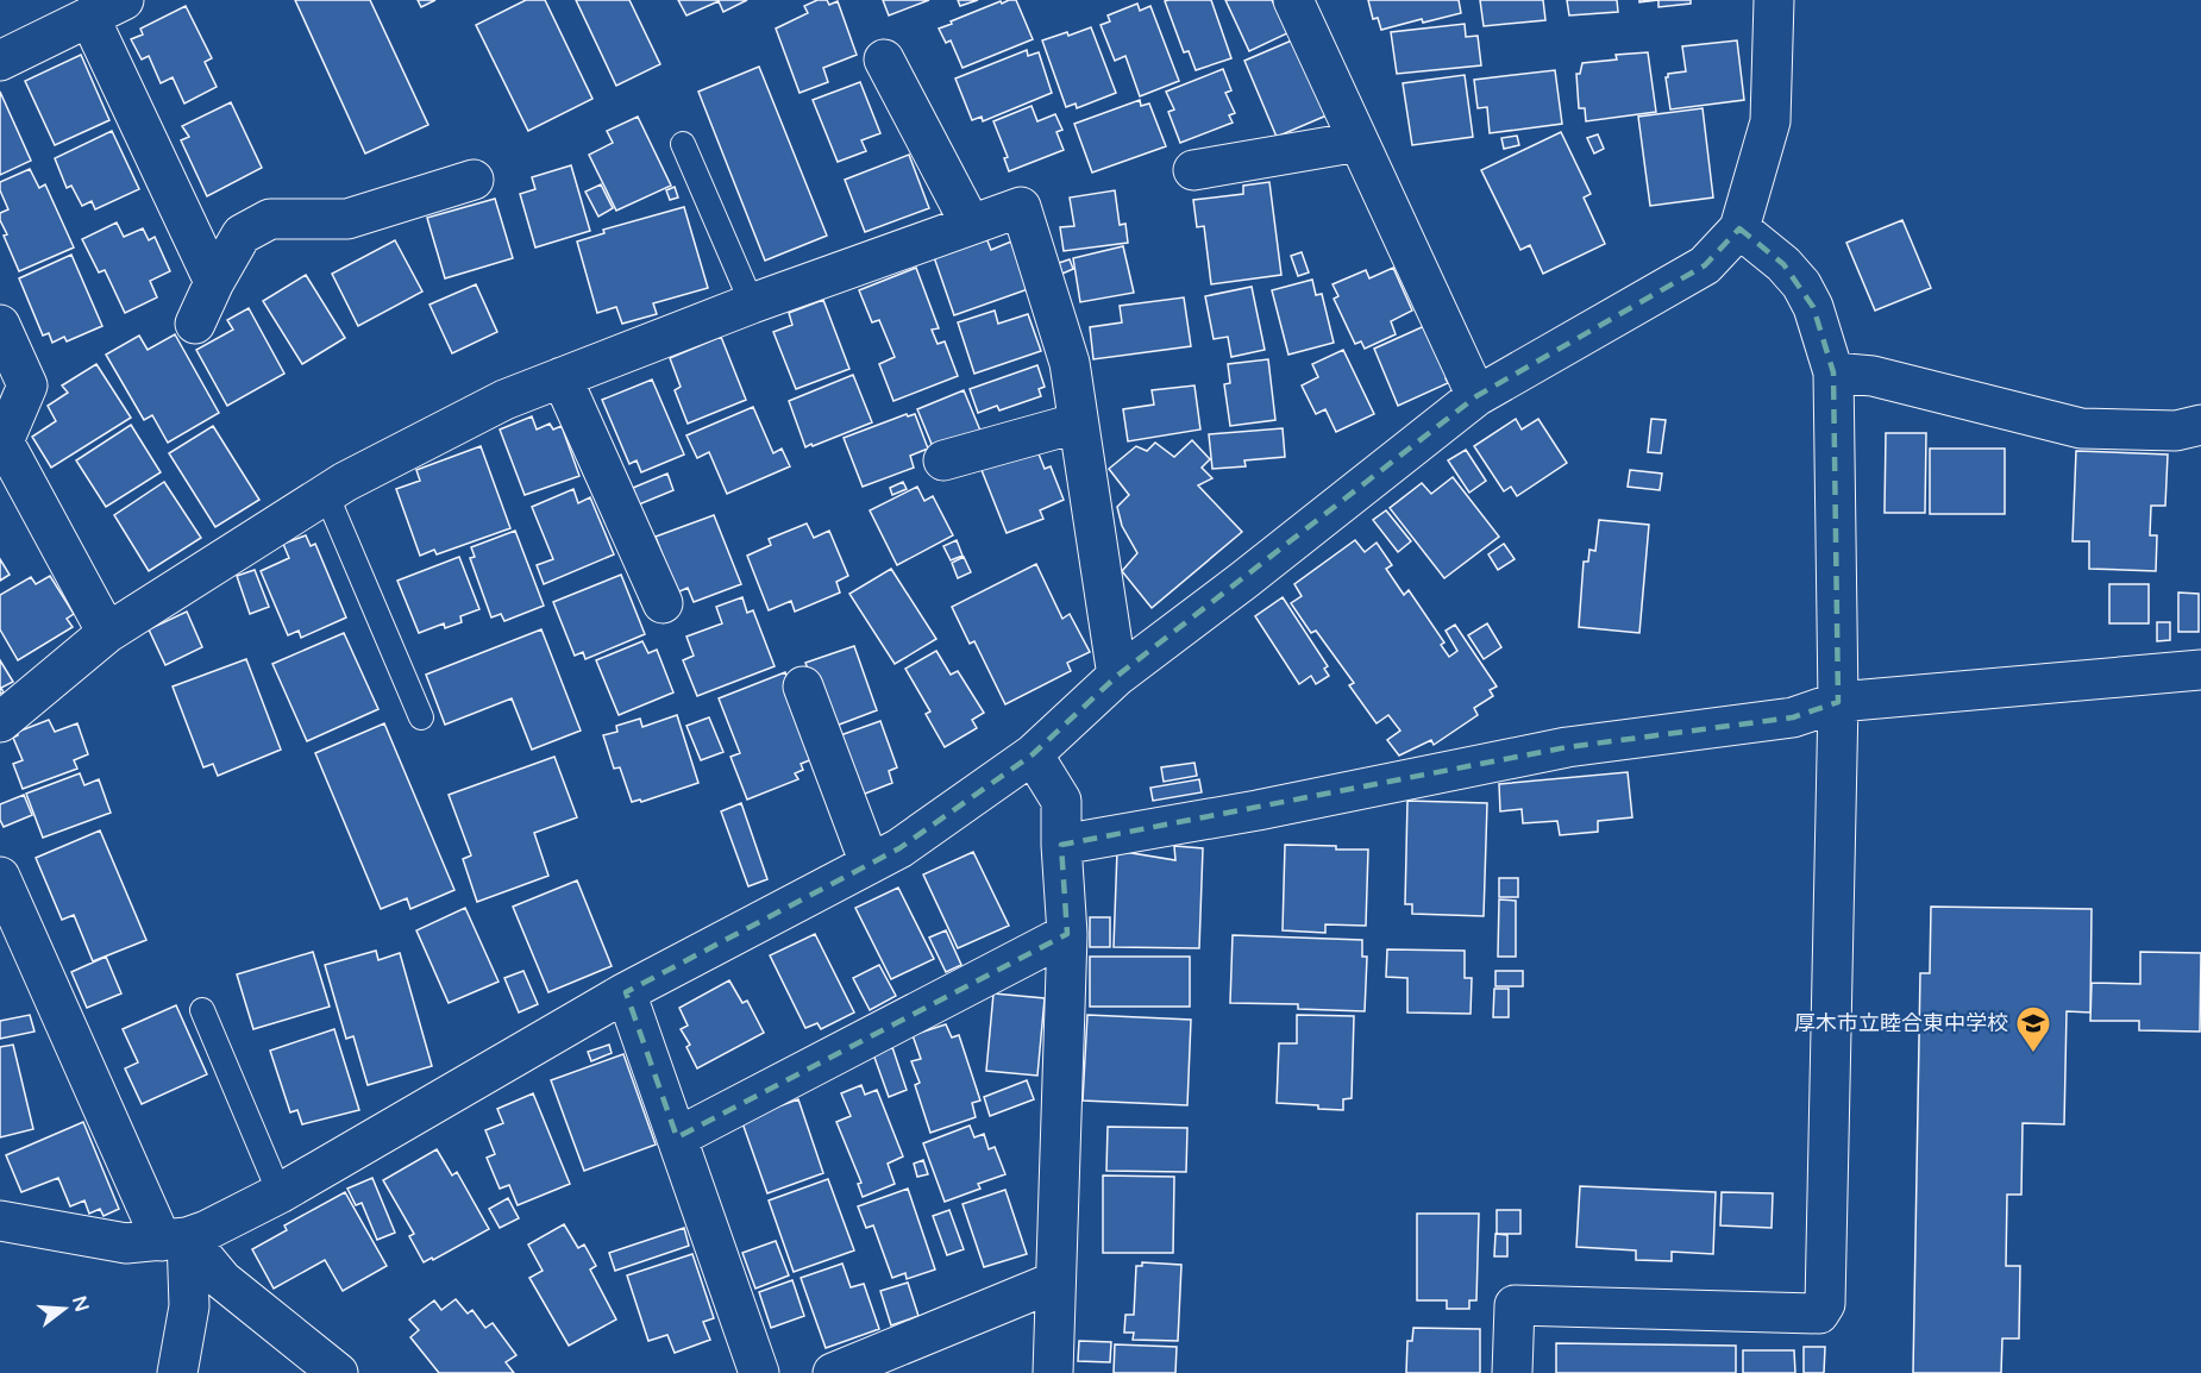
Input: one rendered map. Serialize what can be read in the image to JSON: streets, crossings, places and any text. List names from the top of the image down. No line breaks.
{"places":{"school or university":["厚木市立睦合東中学校"]},"north":"right"}
